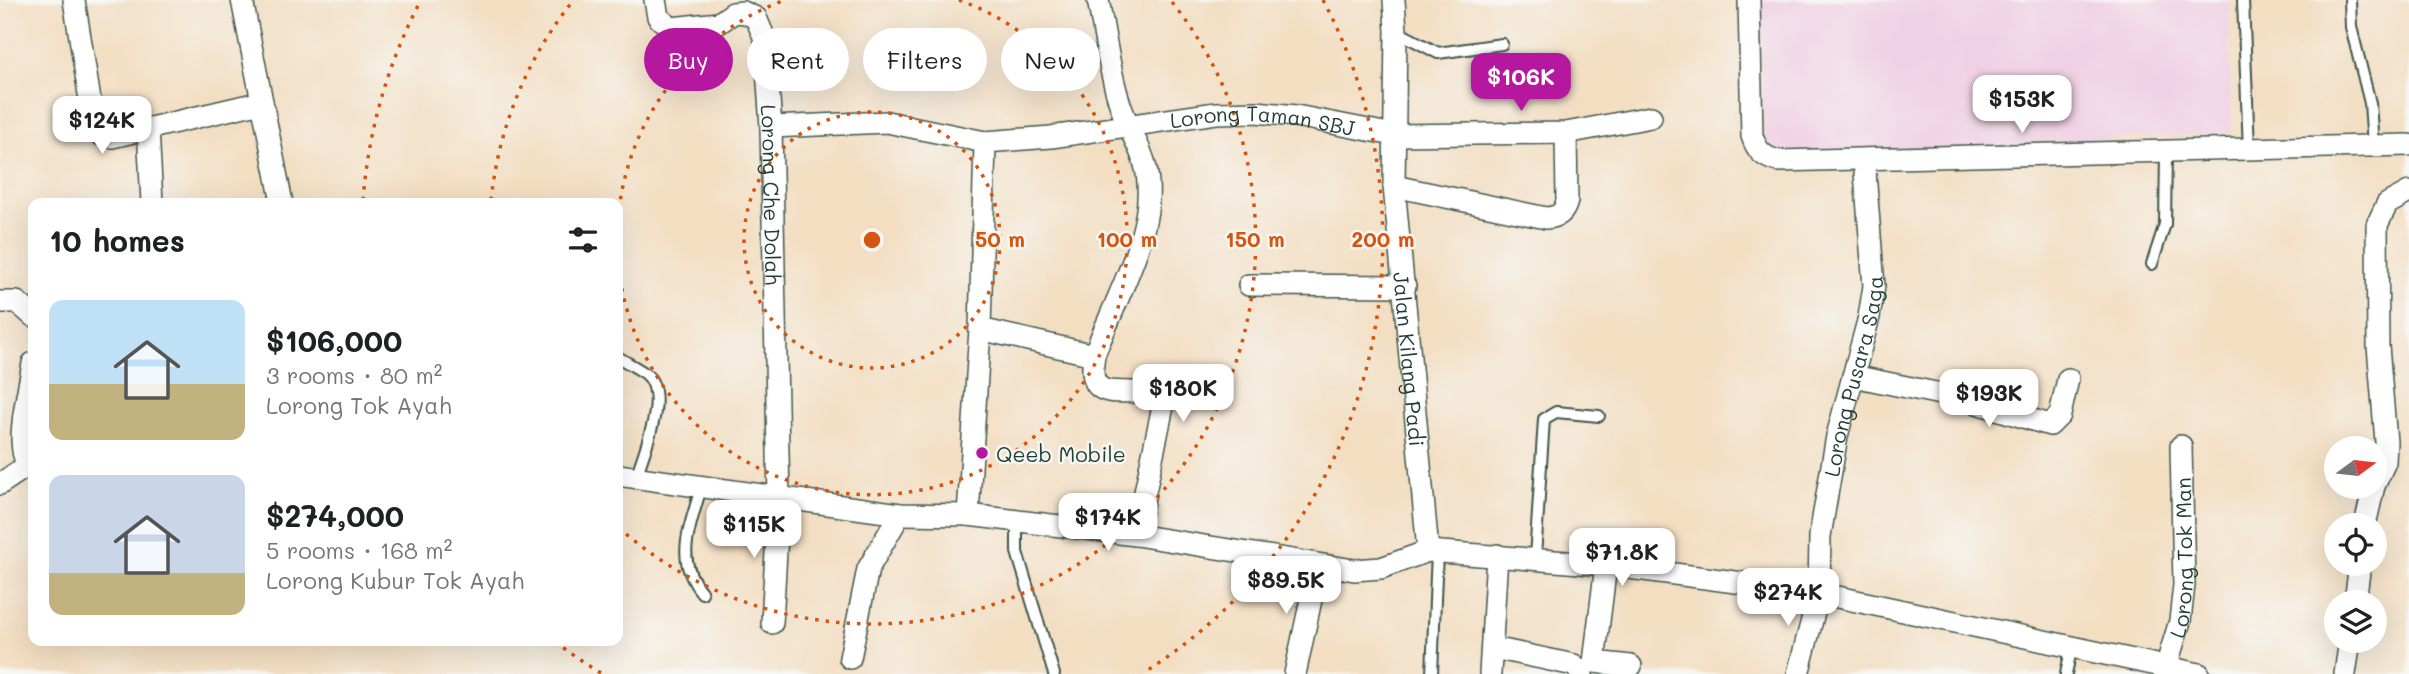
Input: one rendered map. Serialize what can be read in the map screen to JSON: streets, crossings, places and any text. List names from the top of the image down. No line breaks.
{"streets":{"street":["Lorong Taman SBJ","Lorong Che Dolah","Jalan Kilang Padi","Lorong Pusara Saga","Lorong Tok Man"]},"crossings":[["Lorong Taman SBJ","Lorong Che Dolah"],["Lorong Taman SBJ","Jalan Kilang Padi"]],"places":["Qeeb Mobile"],"north":"right","page":{"chip":["Buy","Rent","Filters","New"],"price":["$106K","$153K","$124K","$180K","$193K","$174K","$115K","$71.8K","$89.5K","$274K"],"heading":"10 homes","list":[{"name":"$106,000","note":"3 rooms · 80 m² · Lorong Tok Ayah"},{"name":"$274,000","note":"5 rooms · 168 m² · Lorong Kubur Tok Ayah"}]},"rings":["50 m","100 m","150 m","200 m"]}
